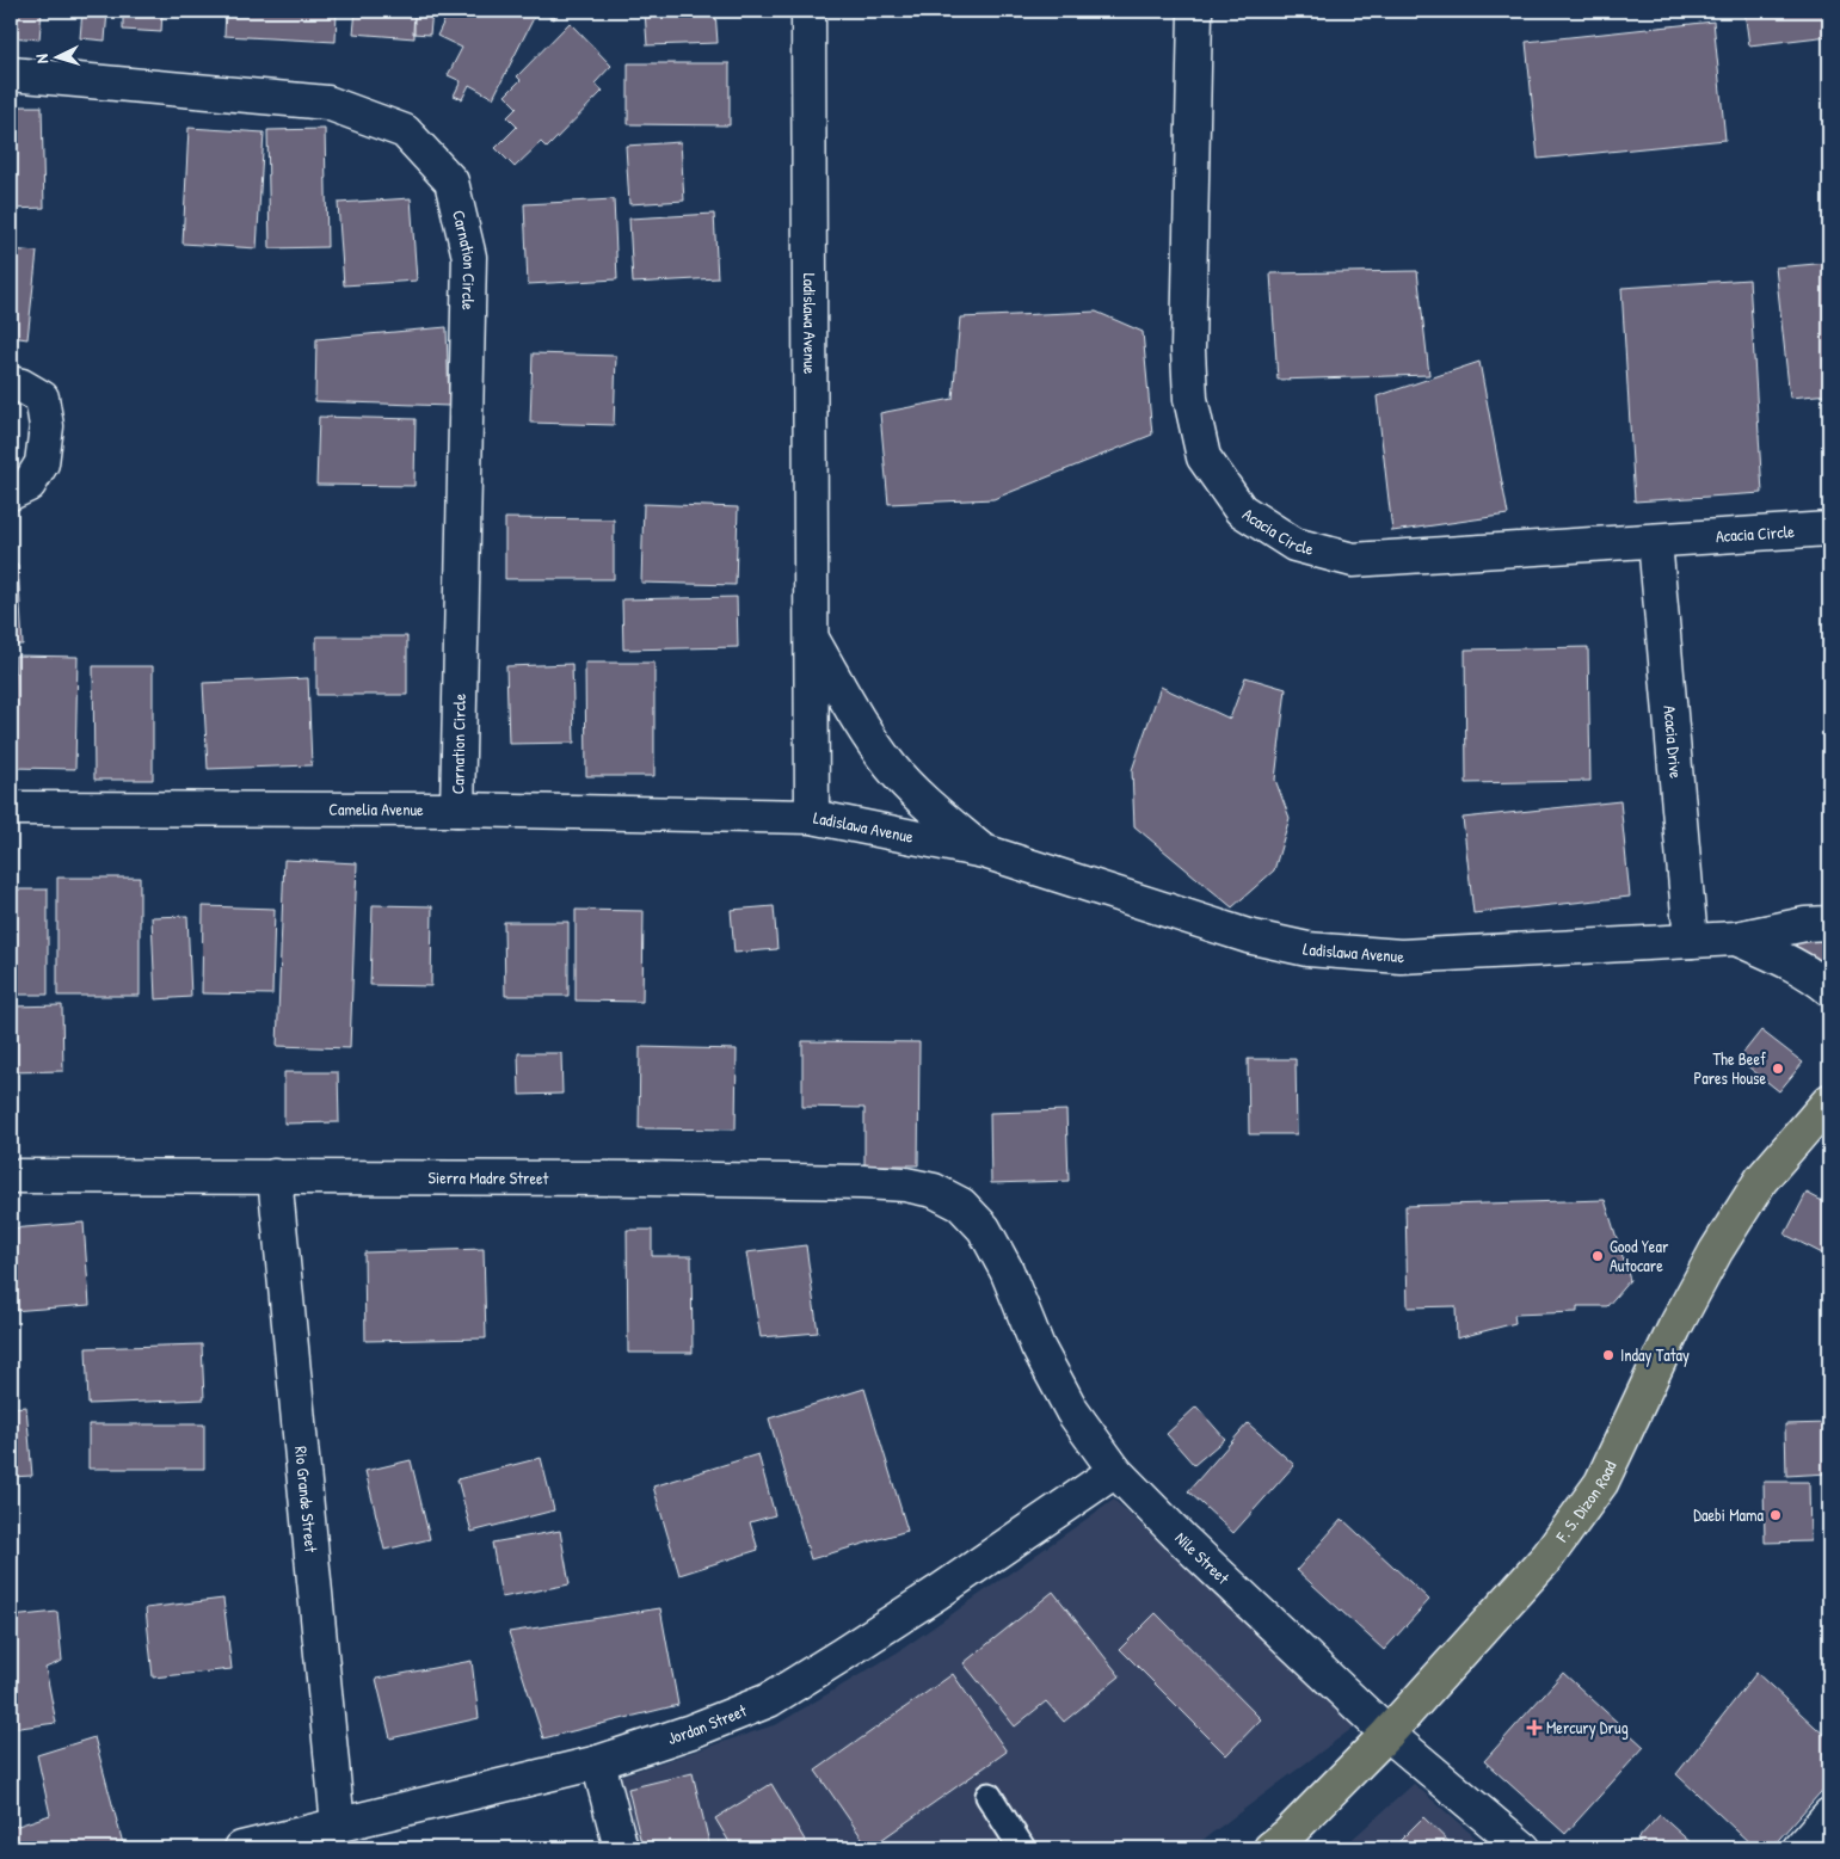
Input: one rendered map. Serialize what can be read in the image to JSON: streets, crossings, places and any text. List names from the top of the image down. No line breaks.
{"streets":{"main road":["F. S. Dizon Road"],"street":["Carnation Circle","Ladislawa Avenue","Acacia Circle","Acacia Drive","Camelia Avenue","Sierra Madre Street","Rio Grande Street","Nile Street","Jordan Street"]},"crossings":[["Carnation Circle","Camelia Avenue"],["Ladislawa Avenue","Acacia Drive"],["Ladislawa Avenue","Camelia Avenue"],["Acacia Circle","Acacia Drive"],["Sierra Madre Street","Rio Grande Street"],["Sierra Madre Street","Nile Street"],["F. S. Dizon Road","Nile Street"],["Rio Grande Street","Jordan Street"],["Nile Street","Jordan Street"]],"places":{"other":["The Beef Pares House","Good Year Autocare","Inday Tatay","Daebi Mama"],"health":["Mercury Drug"]},"north":"left"}
